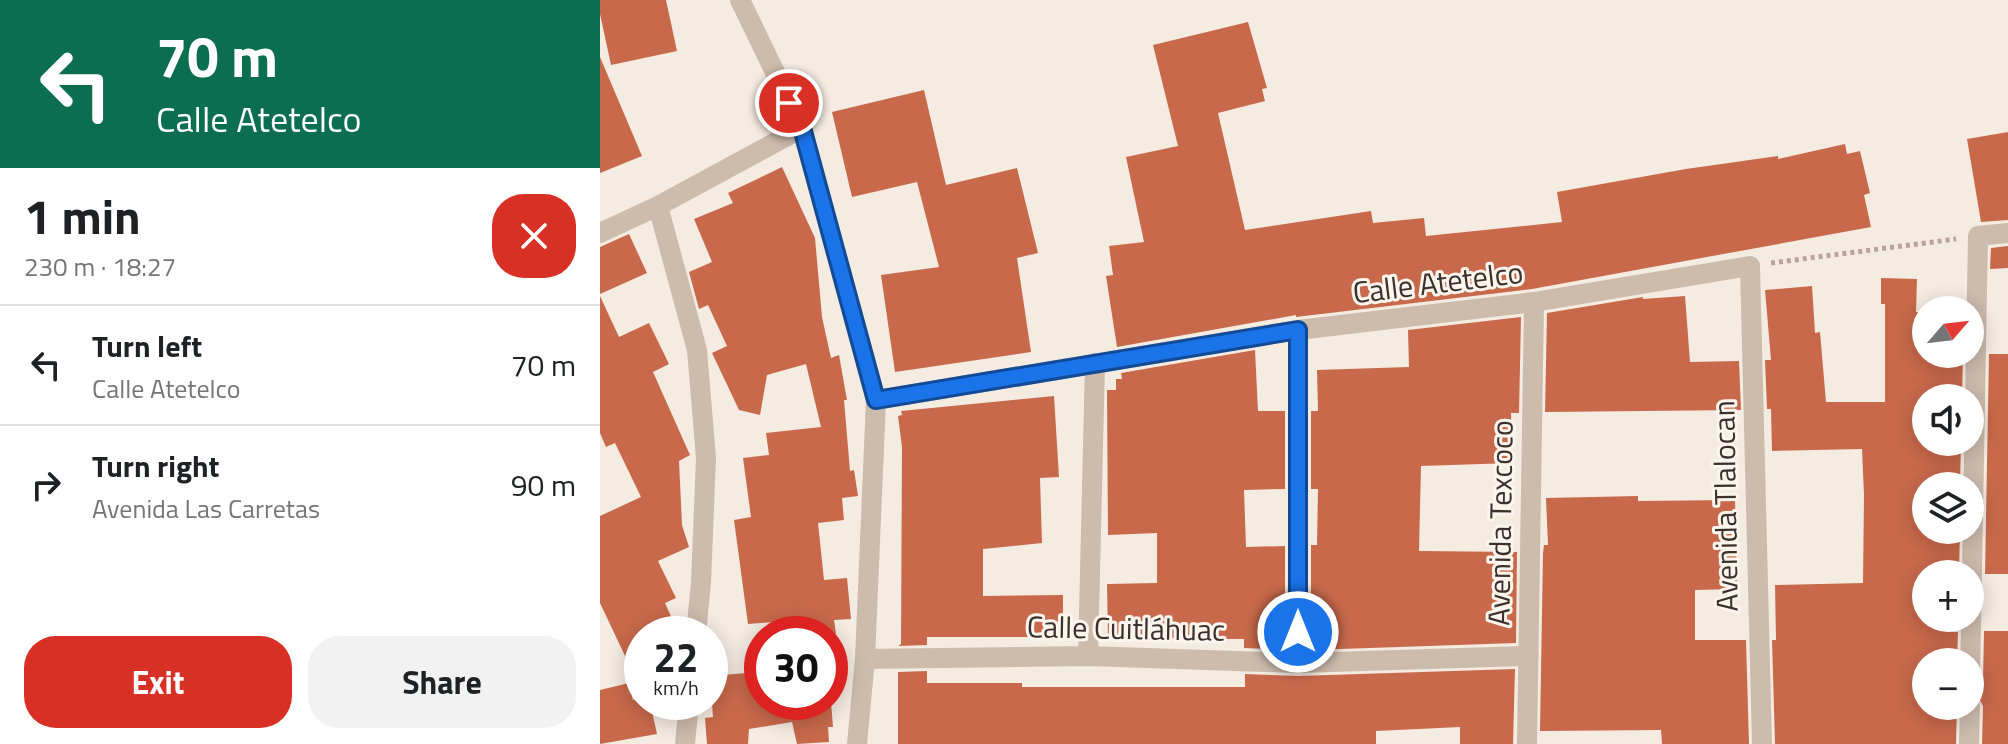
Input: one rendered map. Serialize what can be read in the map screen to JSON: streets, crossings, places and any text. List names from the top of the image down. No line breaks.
{"streets":{"street":["Calle Atetelco","Avenida Tlalocan","Avenida Texcoco","Calle Cuitláhuac"]},"crossings":[["Calle Atetelco","Avenida Tlalocan"],["Calle Atetelco","Avenida Texcoco"],["Avenida Texcoco","Calle Cuitláhuac"]],"north":"top right","page":{"turn":["70 m","Calle Atetelco"],"heading":["1 min","230 m · 18:27"],"map_buttons":["+","−"],"list":[{"name":"Turn left","note":"Calle Atetelco","value":"70 m"},{"name":"Turn right","note":"Avenida Las Carretas","value":"90 m"}],"speed":"22 km/h","limit":"30","buttons":["Exit","Share"]}}
